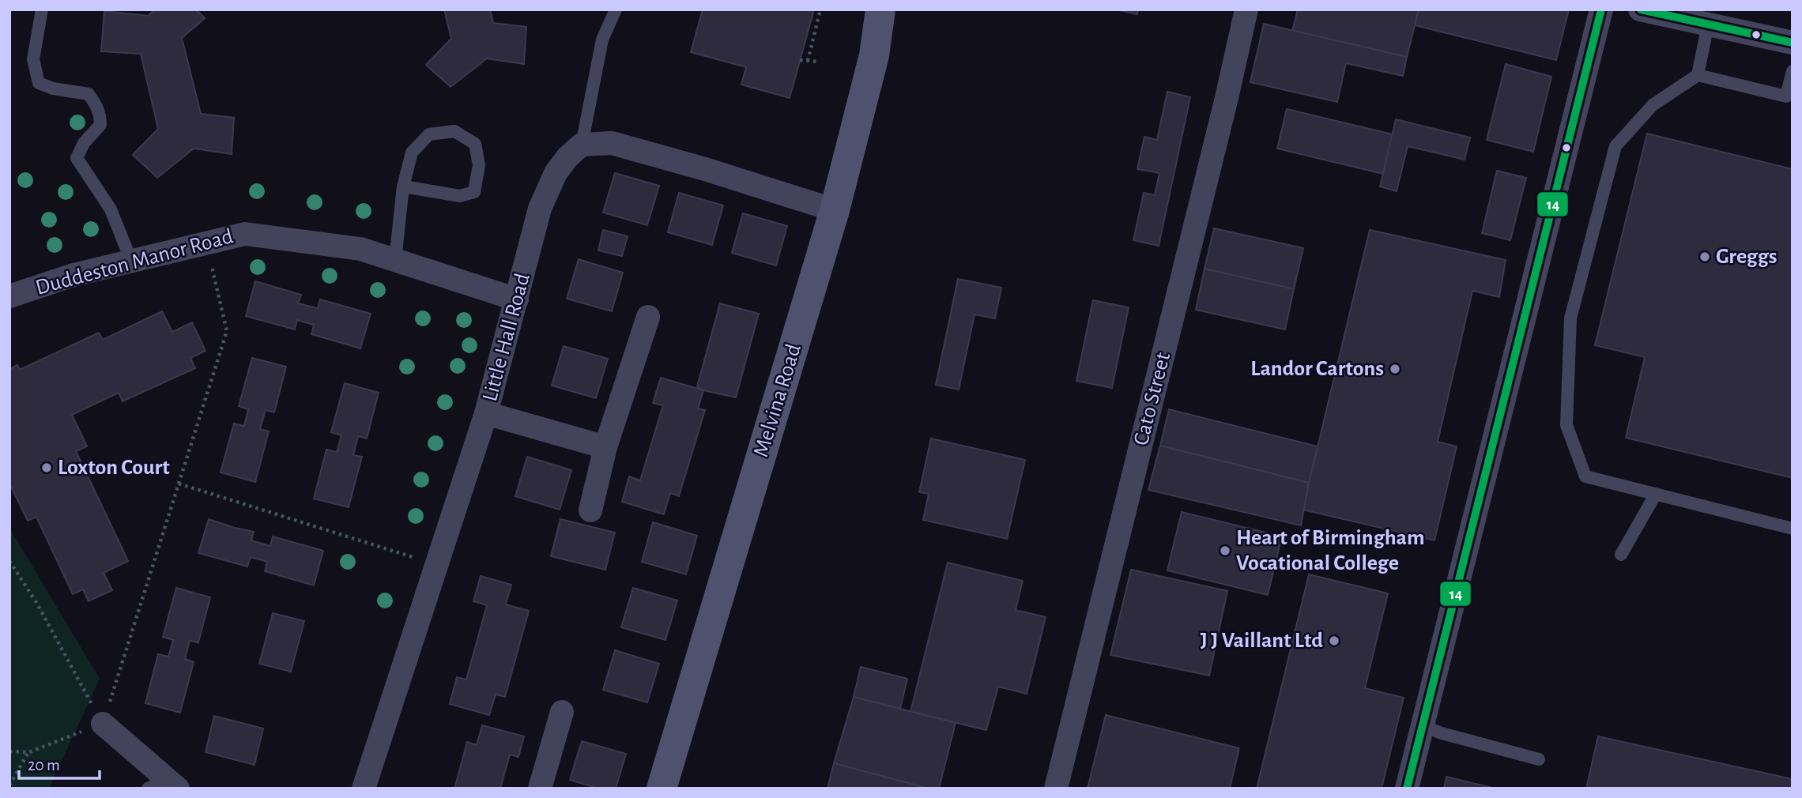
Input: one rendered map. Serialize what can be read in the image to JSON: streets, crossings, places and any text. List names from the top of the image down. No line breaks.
{"streets":{"main road":["Melvina Road"],"street":["Duddeston Manor Road","Little Hall Road","Cato Street"]},"crossings":[["Duddeston Manor Road","Little Hall Road"]],"places":["Greggs","Landor Cartons","Loxton Court","Heart of Birmingham Vocational College","J J Vaillant Ltd"],"lines":["transit line 14"],"scale_bar":"20 m"}
